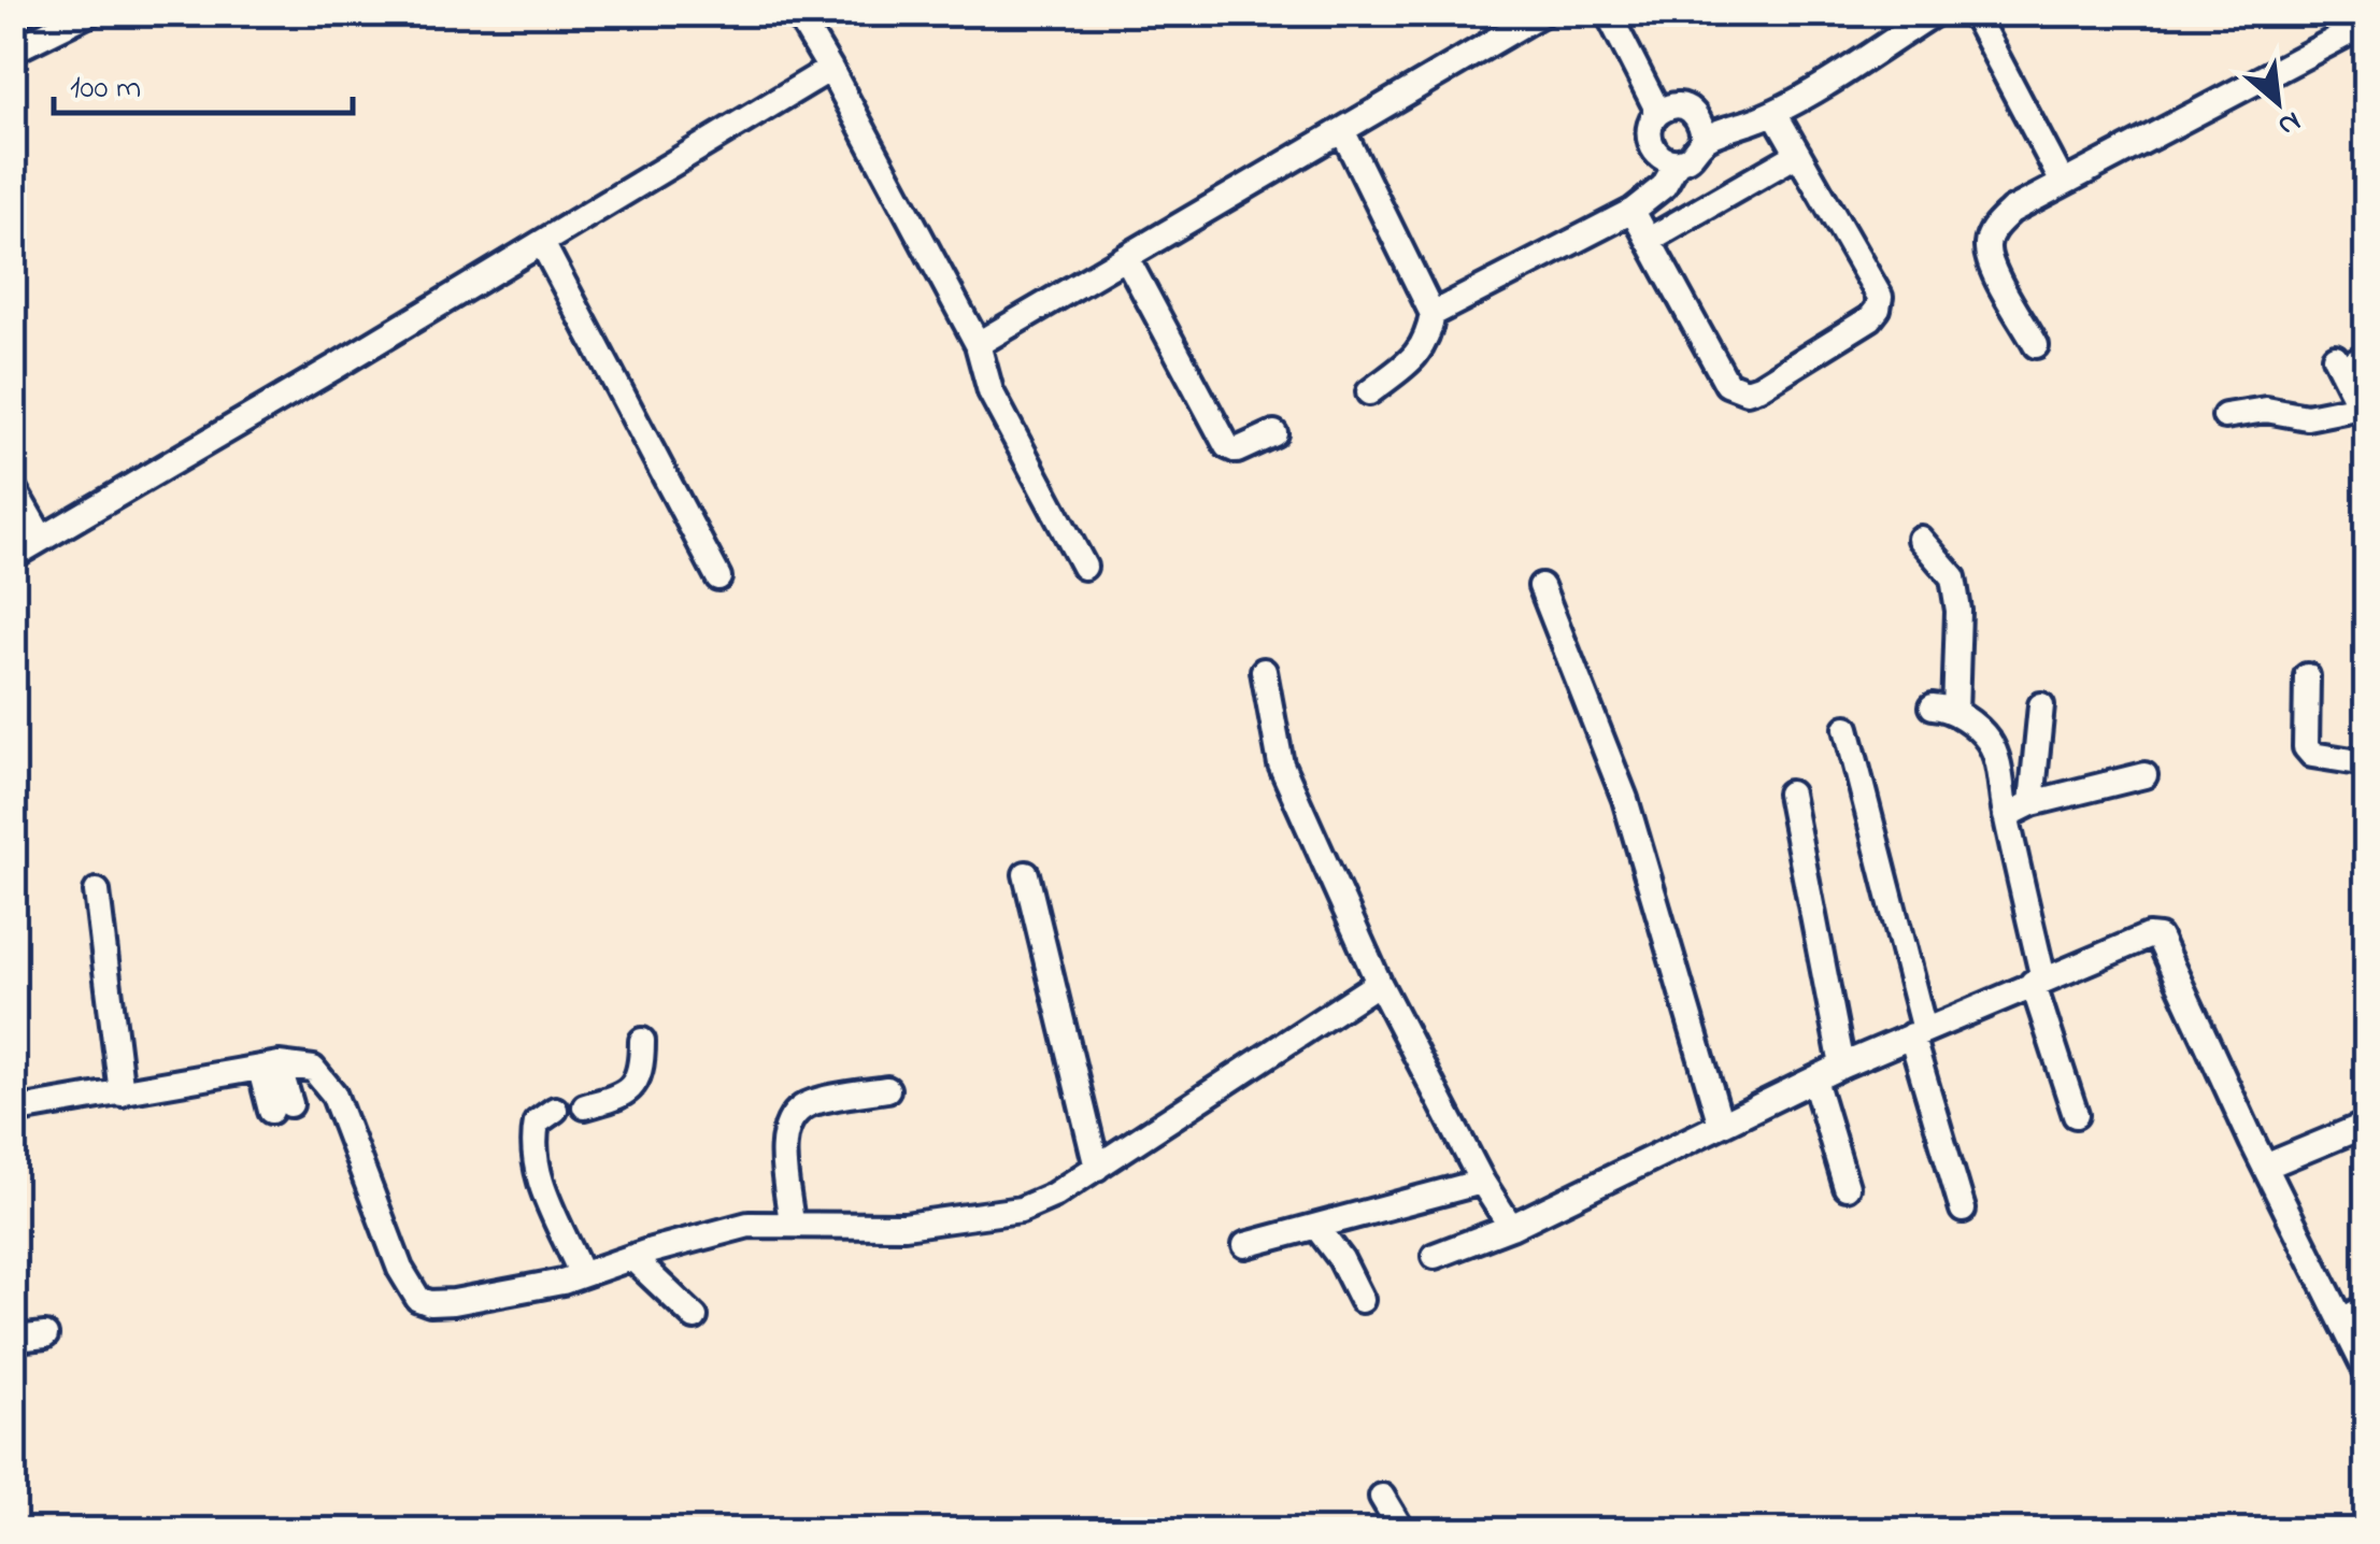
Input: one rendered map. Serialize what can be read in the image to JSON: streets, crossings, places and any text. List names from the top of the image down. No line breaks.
{"scale_bar":"100 m","north":"bottom right"}
